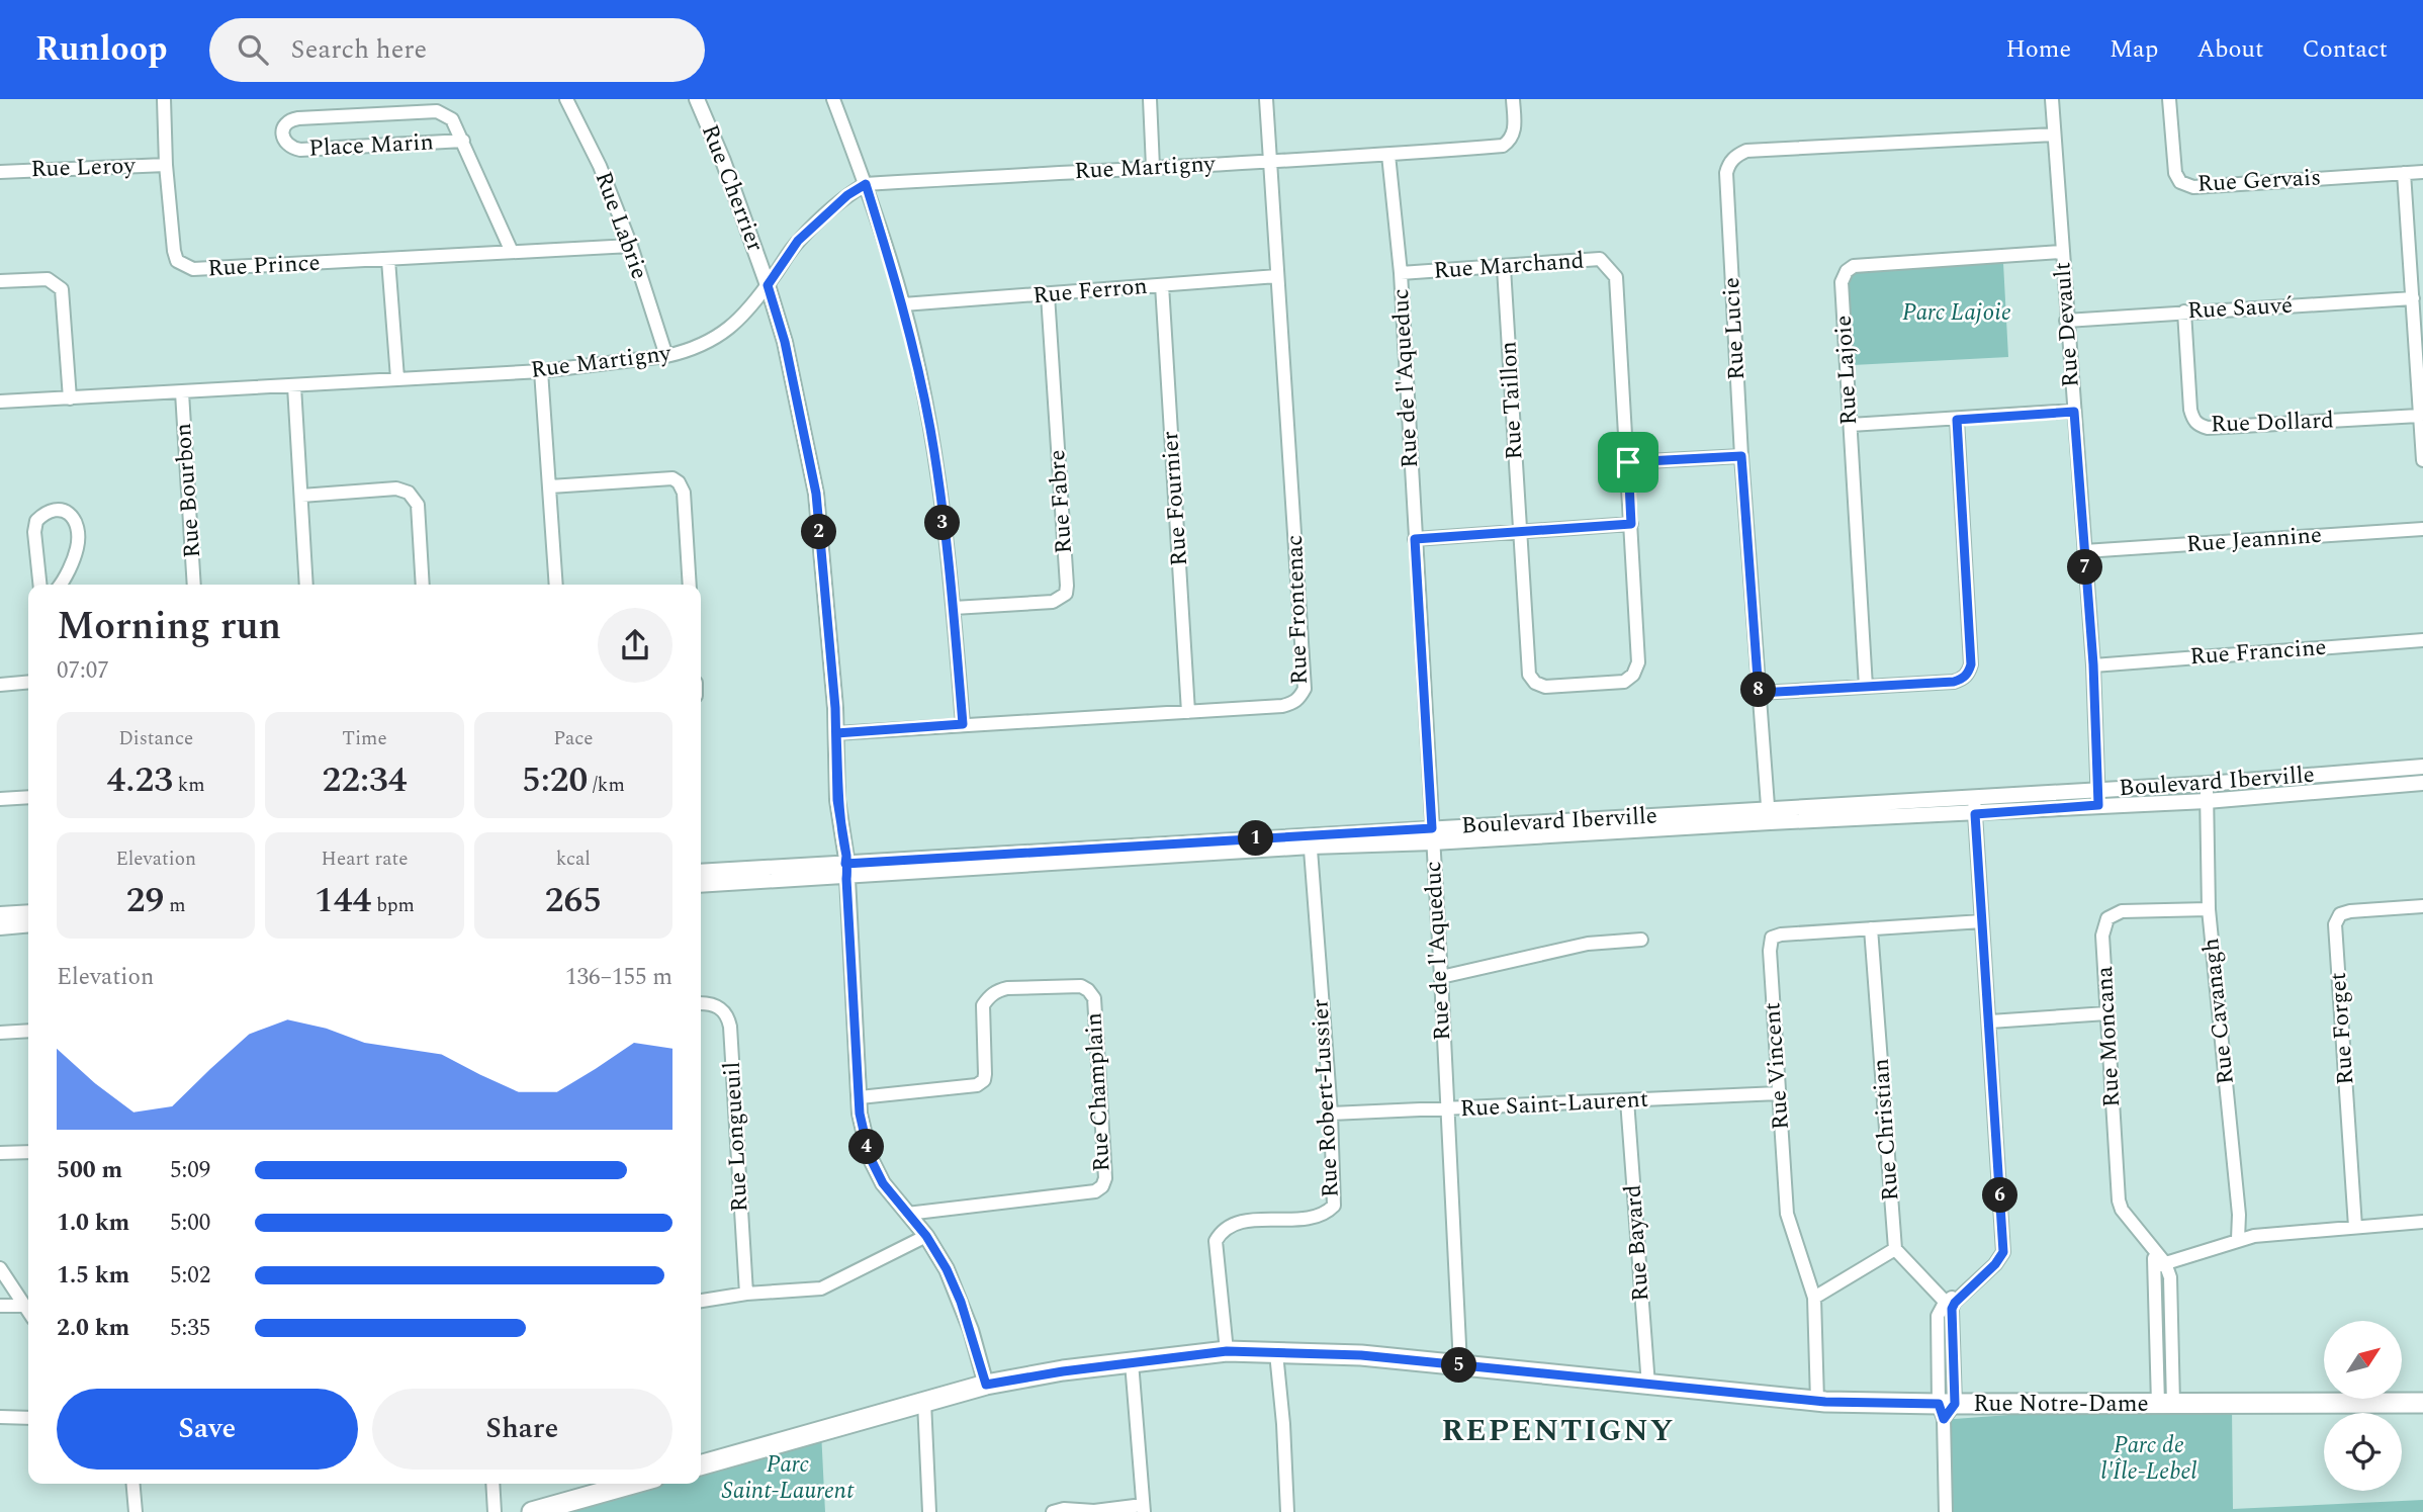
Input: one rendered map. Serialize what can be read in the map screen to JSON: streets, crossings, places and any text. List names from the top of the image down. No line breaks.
{"streets":{"main road":["Rue Notre-Dame"],"street":["Place Marin","Rue Leroy","Rue Martigny","Rue Gervais","Rue Cherrier","Rue Labrie","Rue Prince","Rue Marchand","Rue Ferron","Rue Sauvé","Rue Devault","Rue Lucie","Rue Lajoie","Rue de l'Aqueduc","Rue Taillon","Rue Dollard","Rue Bourbon","Rue Fournier","Rue Fabre","Rue Jeannine","Rue Frontenac","Rue Francine","Boulevard Iberville","Rue Cavanagh","Rue Forget","Rue Moncana","Rue Vincent","Rue Champlain","Rue Robert-Lussier","Rue Saint-Laurent","Rue Christian","Rue Longueuil","Rue Bayard"]},"crossings":[["Place Marin","Rue Prince"],["Rue Leroy","Rue Prince"],["Rue Martigny","Rue Cherrier"],["Rue Martigny","Rue Labrie"],["Rue Martigny","Rue de l'Aqueduc"],["Rue Martigny","Rue Bourbon"],["Rue Martigny","Rue Frontenac"],["Rue Cherrier","Rue Frontenac"],["Rue Cherrier","Boulevard Iberville"],["Rue Cherrier","Rue Champlain"],["Rue Cherrier","Rue Notre-Dame"],["Rue Labrie","Rue Prince"],["Rue Marchand","Rue de l'Aqueduc"],["Rue Marchand","Rue Taillon"],["Rue Ferron","Rue Fournier"],["Rue Ferron","Rue Fabre"],["Rue Ferron","Rue Frontenac"],["Rue Sauvé","Rue Devault"],["Rue Sauvé","Rue Dollard"],["Rue Devault","Rue Lucie"],["Rue Devault","Rue Lajoie"],["Rue Devault","Rue Jeannine"],["Rue Devault","Rue Francine"],["Rue Devault","Boulevard Iberville"],["Rue Lucie","Boulevard Iberville"],["Rue de l'Aqueduc","Boulevard Iberville"],["Rue de l'Aqueduc","Rue Saint-Laurent"],["Rue de l'Aqueduc","Rue Notre-Dame"],["Rue Fournier","Rue Frontenac"],["Boulevard Iberville","Rue Cavanagh"],["Boulevard Iberville","Rue Robert-Lussier"],["Rue Cavanagh","Rue Moncana"],["Rue Vincent","Rue Saint-Laurent"],["Rue Vincent","Rue Christian"],["Rue Vincent","Rue Notre-Dame"],["Rue Robert-Lussier","Rue Saint-Laurent"],["Rue Robert-Lussier","Rue Notre-Dame"],["Rue Saint-Laurent","Rue Bayard"],["Rue Bayard","Rue Notre-Dame"]],"districts":["REPENTIGNY"],"parks":["Parc Lajoie","Parc de l'Île-Lebel","Parc Saint-Laurent"],"north":"top right","page":{"header":"Runloop","search":"Search here","nav":["Home","Map","About","Contact"],"pins":["3","2","7","8","1","4","6","5"],"heading":["Morning run","07:07"],"stats":[["Distance","4.23 km"],["Time","22:34"],["Pace","5:20 /km"],["Elevation","29 m"],["Heart rate","144 bpm"],["kcal","265"]],"chart":["Elevation","136–155 m"],"list":[{"name":"500 m","note":"5:09"},{"name":"1.0 km","note":"5:00"},{"name":"1.5 km","note":"5:02"},{"name":"2.0 km","note":"5:35"}],"buttons":["Save","Share"]}}
